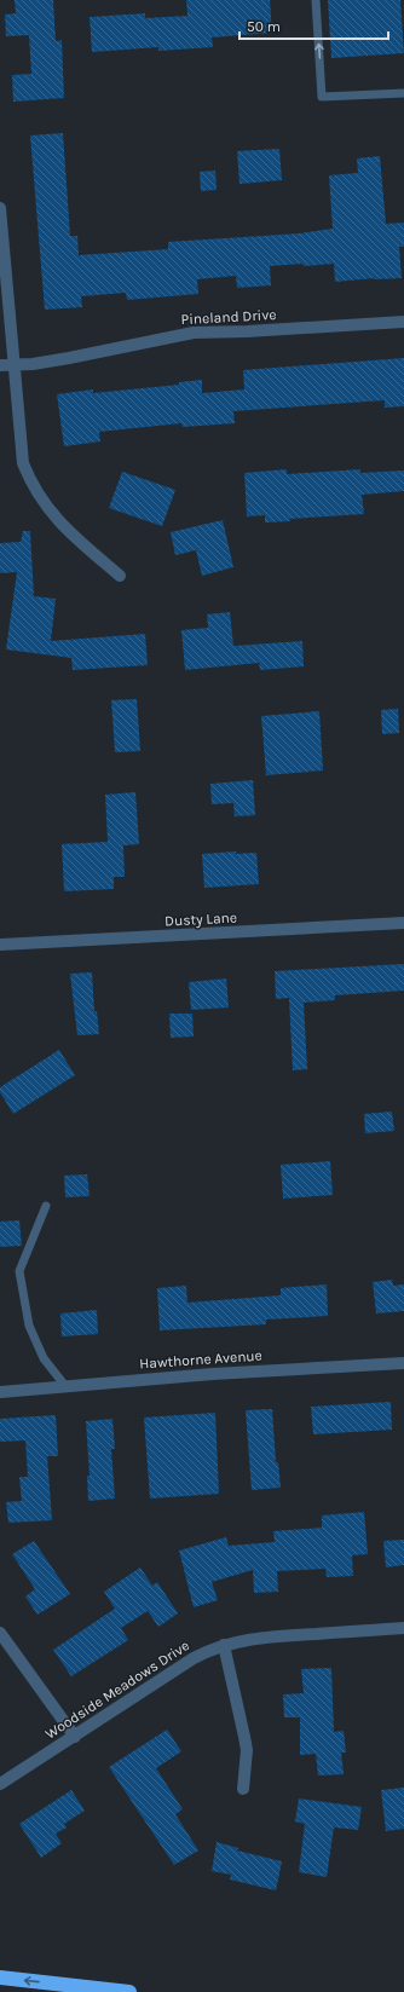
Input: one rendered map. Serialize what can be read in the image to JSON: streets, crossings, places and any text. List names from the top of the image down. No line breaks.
{"streets":{"street":["Pineland Drive","Dusty Lane","Hawthorne Avenue","Woodside Meadows Drive"]},"scale_bar":"50 m"}
